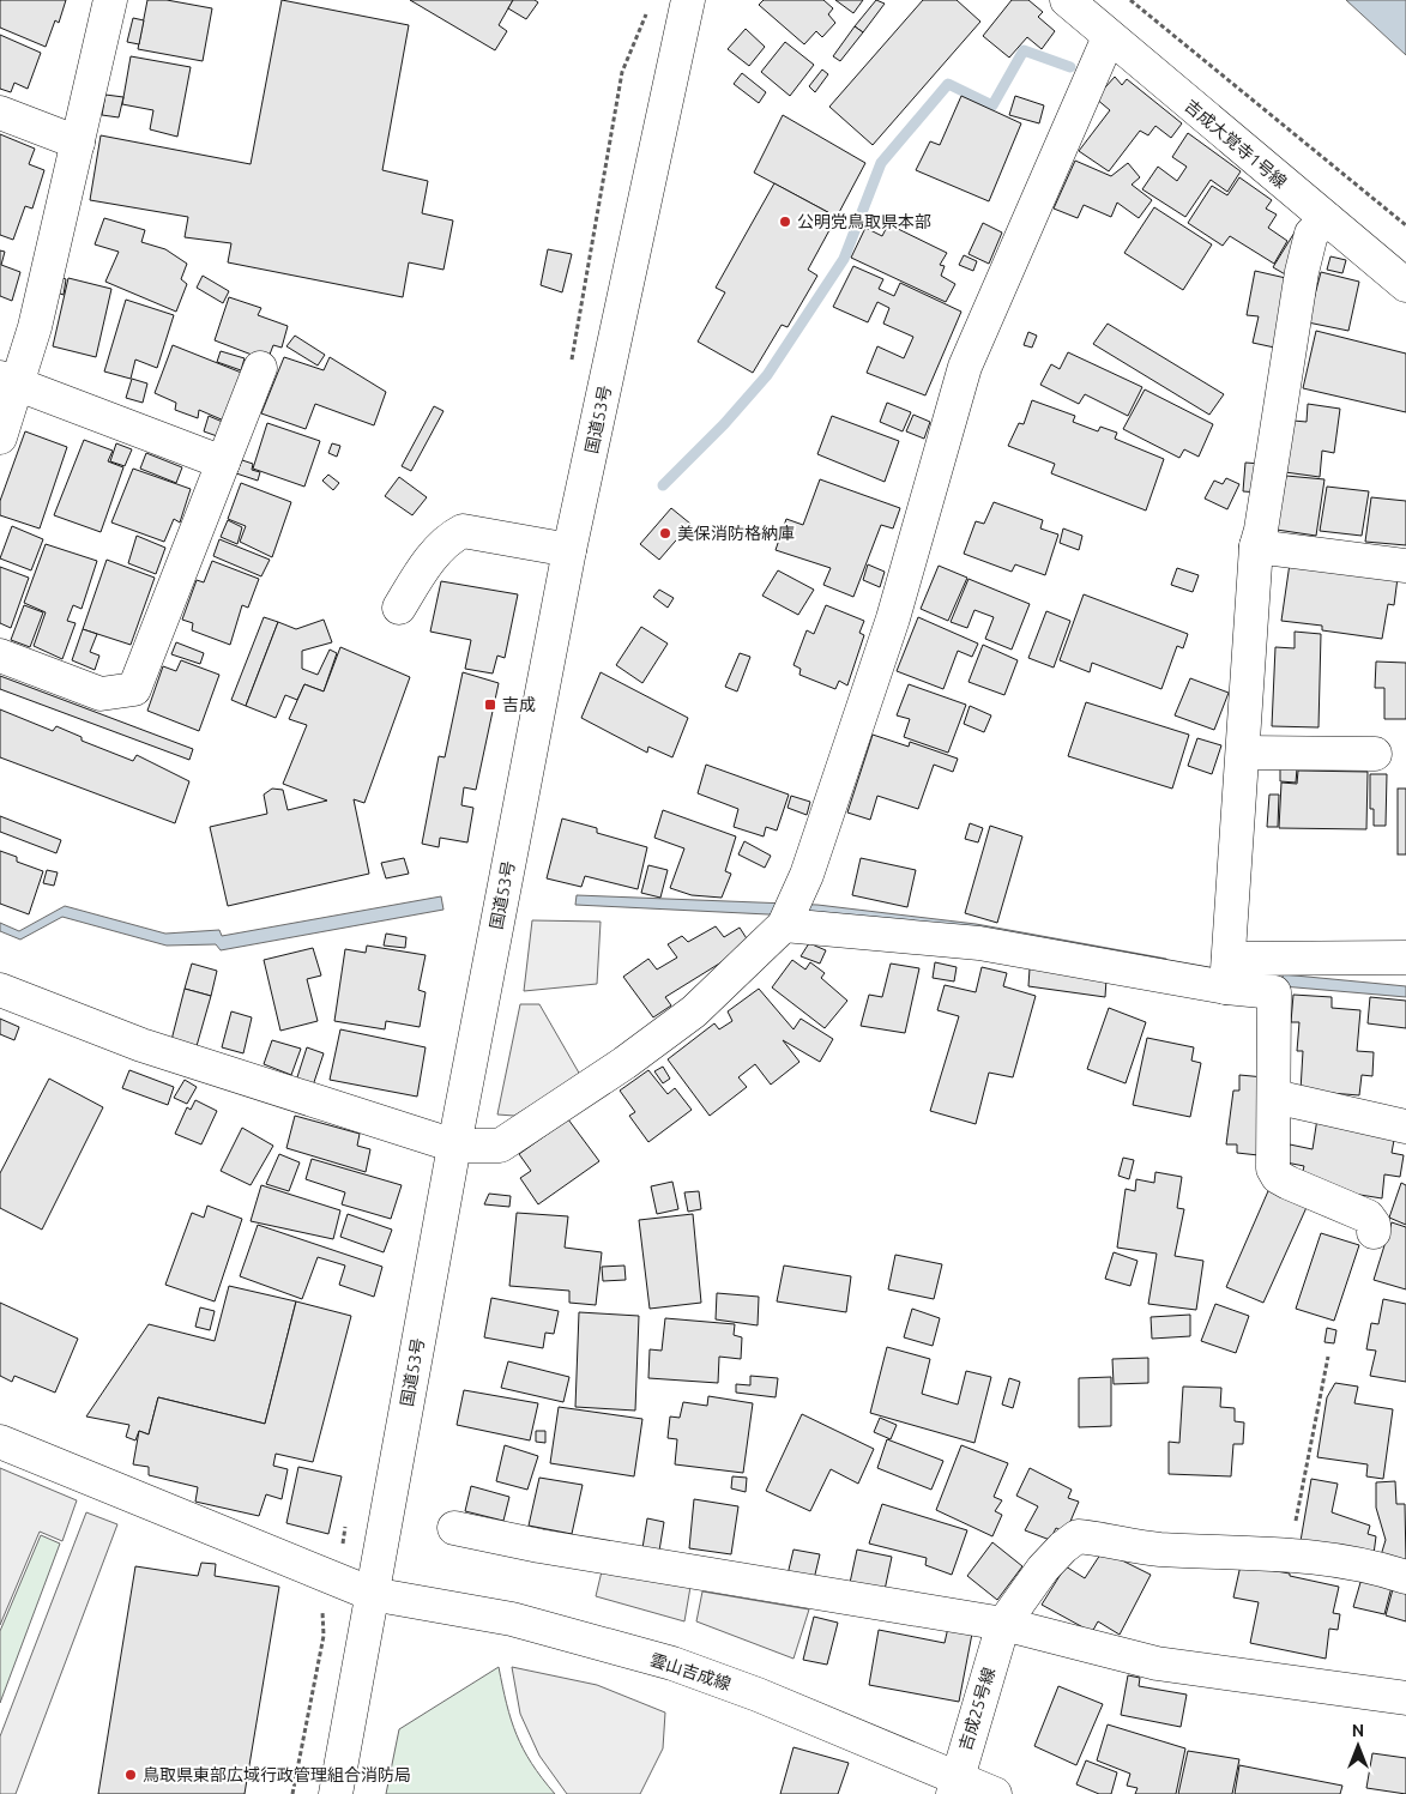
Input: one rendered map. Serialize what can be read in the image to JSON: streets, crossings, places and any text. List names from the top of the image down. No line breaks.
{"streets":{"main road":["吉成大覚寺1号線","国道53号","雲山吉成線","吉成25号線"]},"crossings":[["国道53号","雲山吉成線"],["雲山吉成線","吉成25号線"]],"places":{"other":["公明党鳥取県本部","美保消防格納庫","鳥取県東部広域行政管理組合消防局"],"transit":["吉成"]},"north":"top"}
